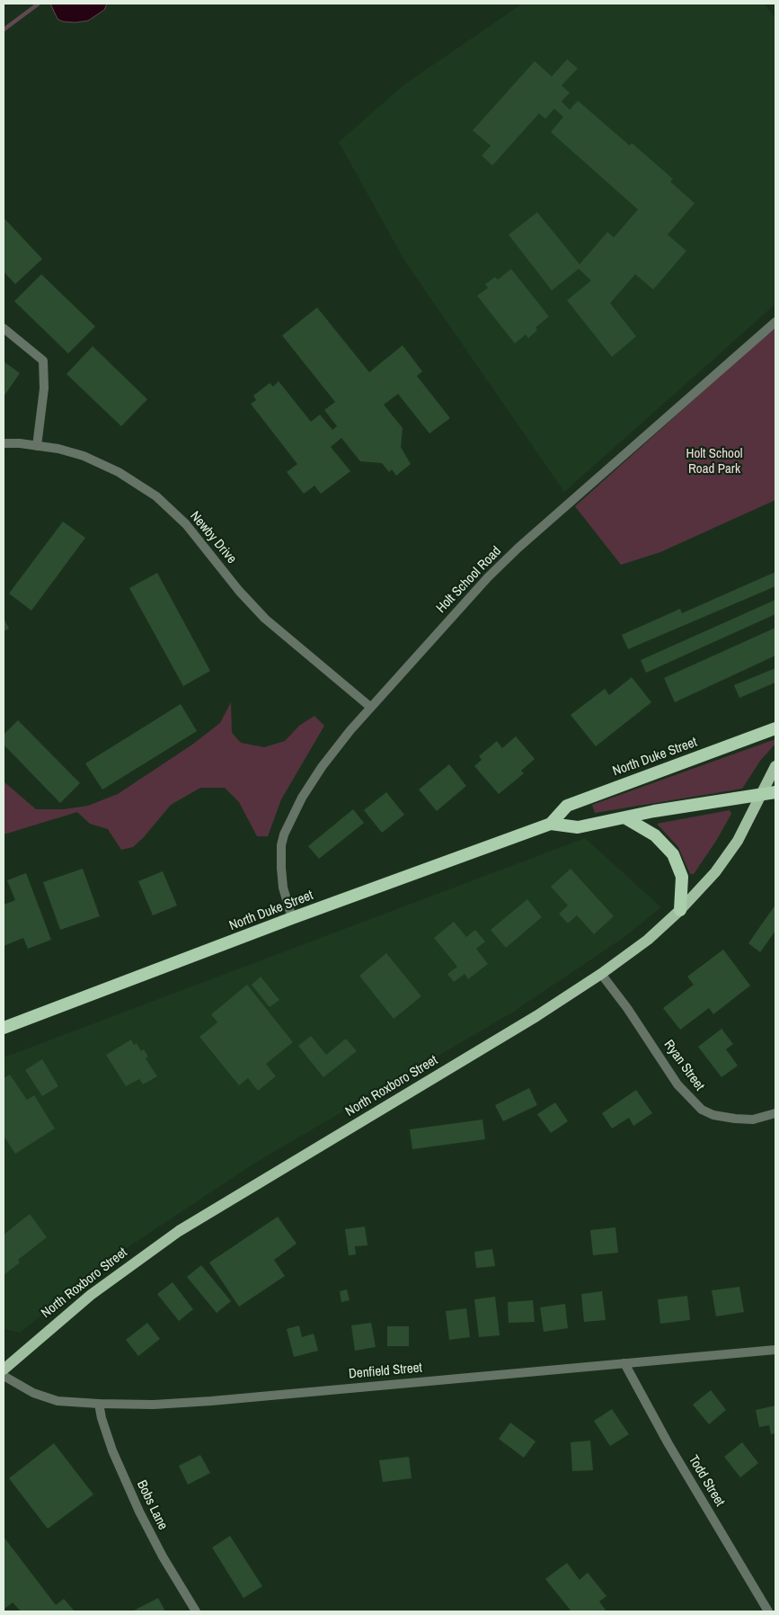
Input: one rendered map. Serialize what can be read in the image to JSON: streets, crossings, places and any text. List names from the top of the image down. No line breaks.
{"streets":{"highway":["North Duke Street"],"main road":["North Roxboro Street"],"street":["Newby Drive","Holt School Road","Ryan Street","Denfield Street","Todd Street","Bobs Lane"]},"crossings":[["Newby Drive","Holt School Road"],["Holt School Road","North Duke Street"],["North Duke Street","North Roxboro Street"],["Ryan Street","North Roxboro Street"],["Denfield Street","Todd Street"],["Denfield Street","Bobs Lane"]],"parks":["Holt School Road Park"]}
